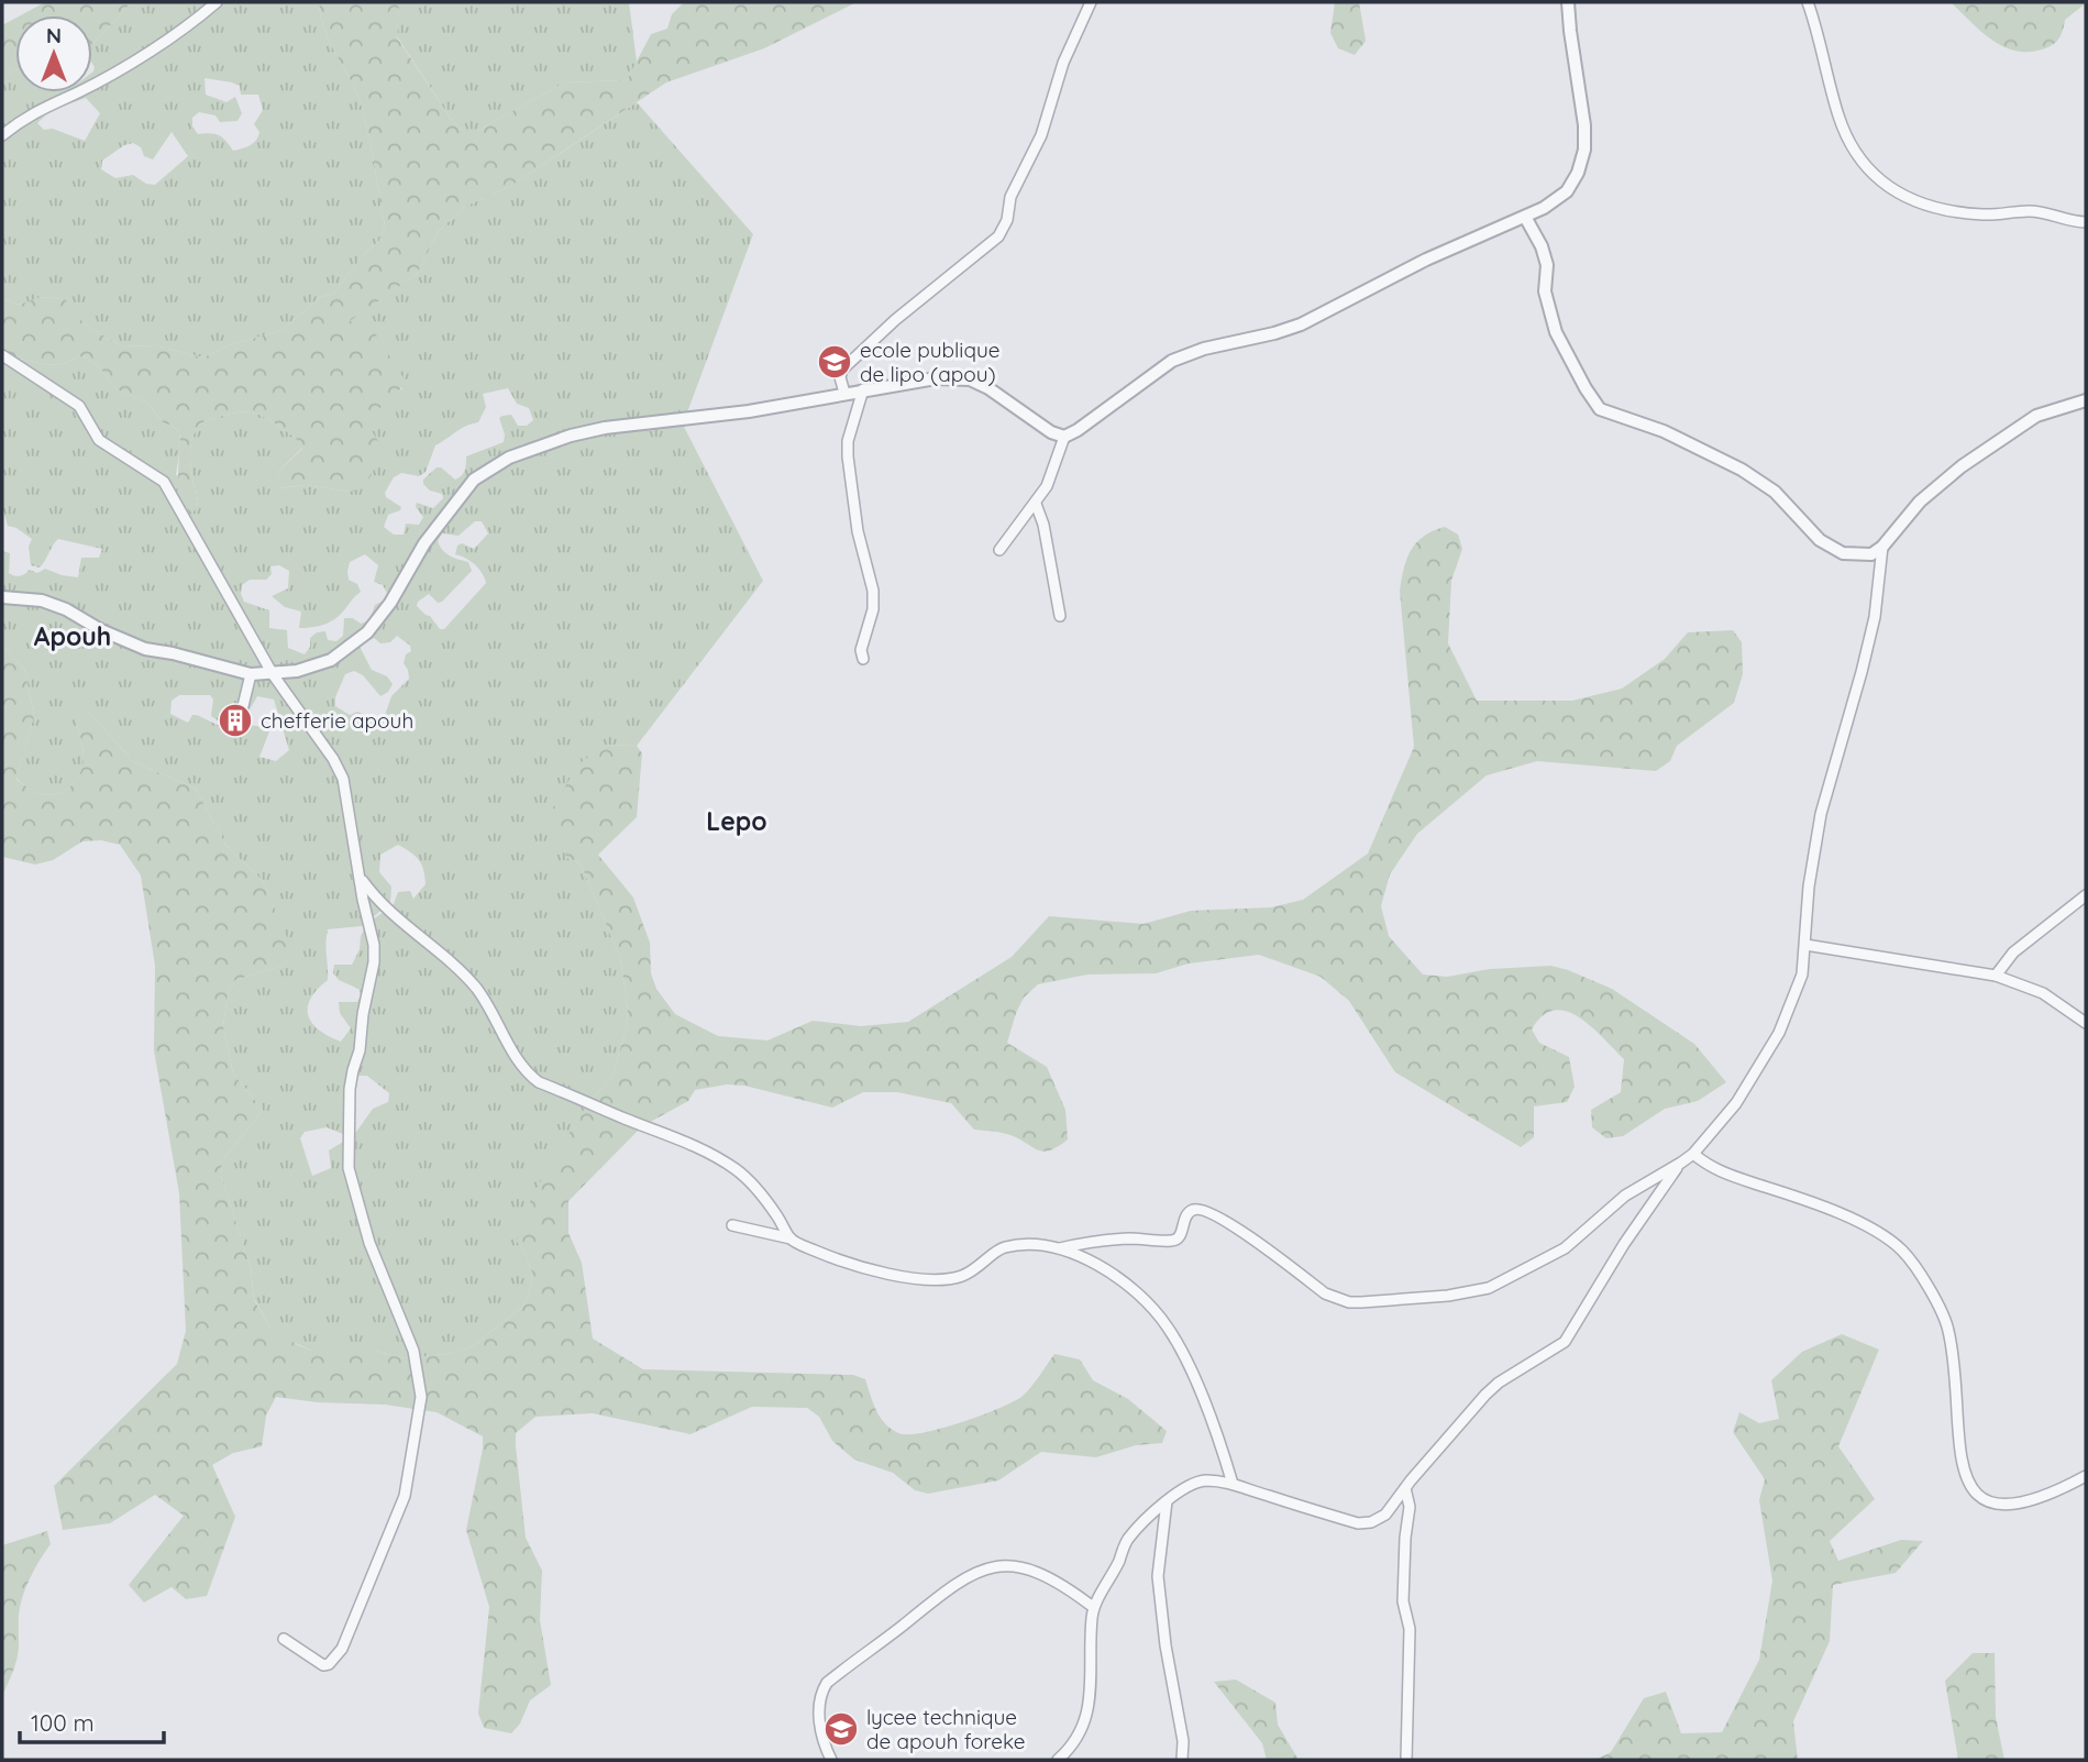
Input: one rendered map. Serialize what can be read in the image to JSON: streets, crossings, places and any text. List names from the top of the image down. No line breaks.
{"districts":["Apouh","Lepo"],"places":{"school or university":["ecole publique de lipo (apou)","lycee technique de apouh foreke"],"building":["chefferie apouh"]},"scale_bar":"100 m","north":"top"}
